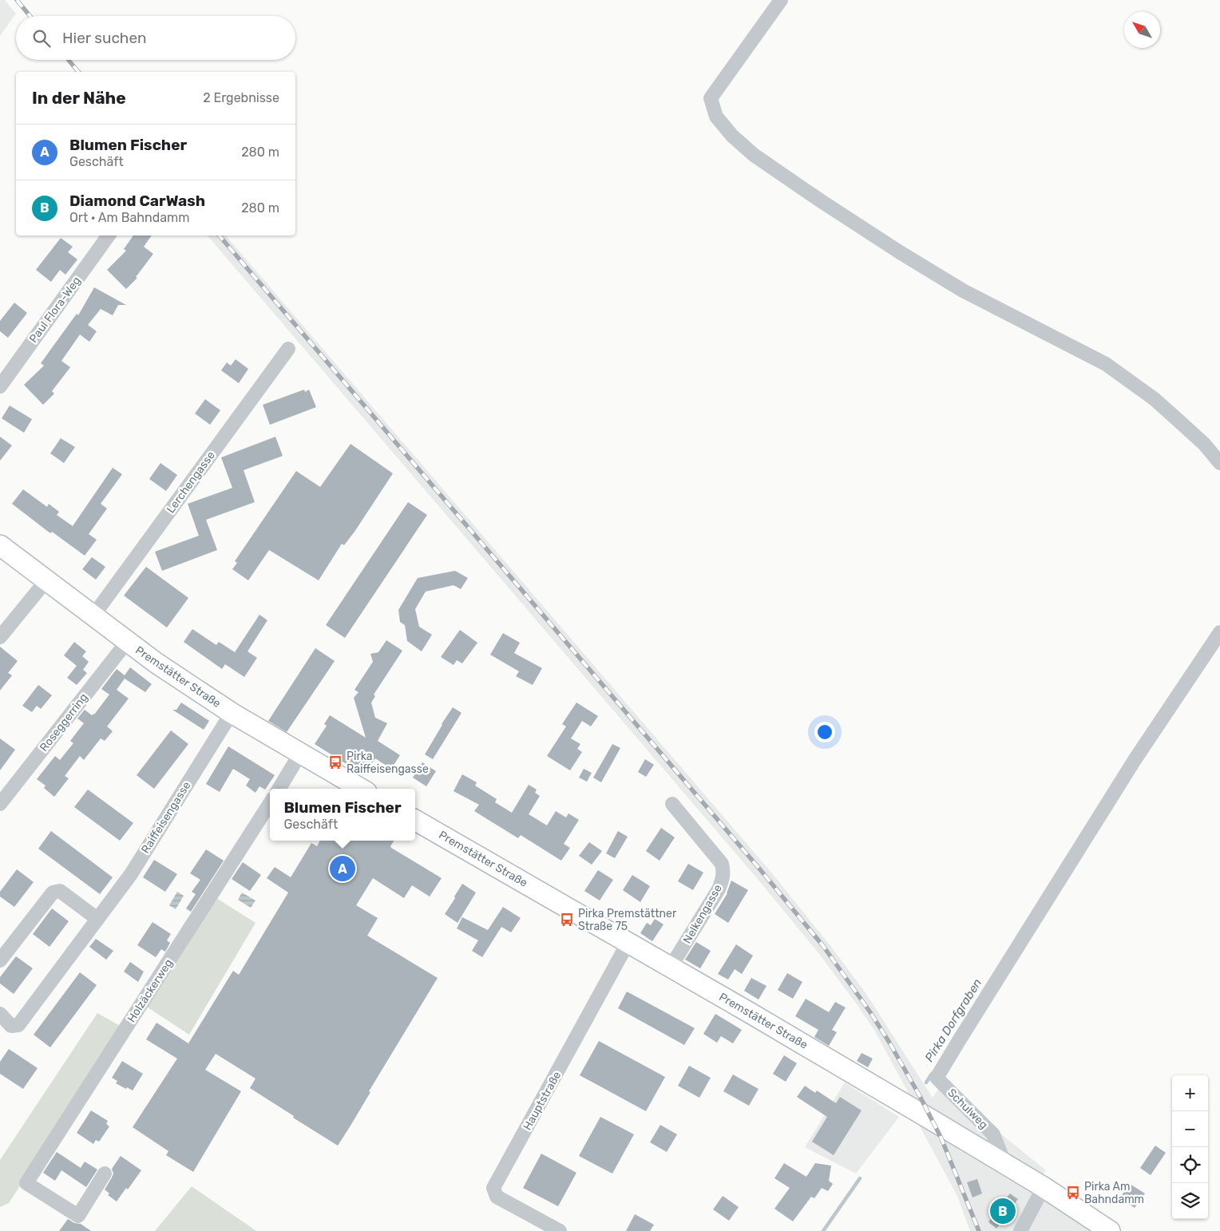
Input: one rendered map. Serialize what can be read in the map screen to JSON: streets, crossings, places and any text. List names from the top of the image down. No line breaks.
{"streets":{"main road":["Premstätter Straße"],"street":["Paul Flora-Weg","Lerchengasse","Roseggerring","Raiffeisengasse","Nelkengasse","Holzäckerweg","Hauptstraße","Schulweg"]},"crossings":[["Lerchengasse","Premstätter Straße"],["Premstätter Straße","Roseggerring"],["Premstätter Straße","Raiffeisengasse"],["Premstätter Straße","Nelkengasse"],["Premstätter Straße","Hauptstraße"],["Premstätter Straße","Schulweg"]],"water":["Pirka Dorfgraben"],"places":{"bus stop":["Pirka Raiffeisengasse","Pirka Premstättner Straße 75","Pirka Am Bahndamm"]},"north":"top left","page":{"search":"Hier suchen","heading":["In der Nähe","2 Ergebnisse"],"list":[{"mark":"A","name":"Blumen Fischer","note":"Geschäft","value":"280 m"},{"mark":"B","name":"Diamond CarWash","note":"Ort · Am Bahndamm","value":"280 m"}],"popup":["Blumen Fischer","Geschäft"],"pins":["A","B"],"map_buttons":["+","−"]}}
